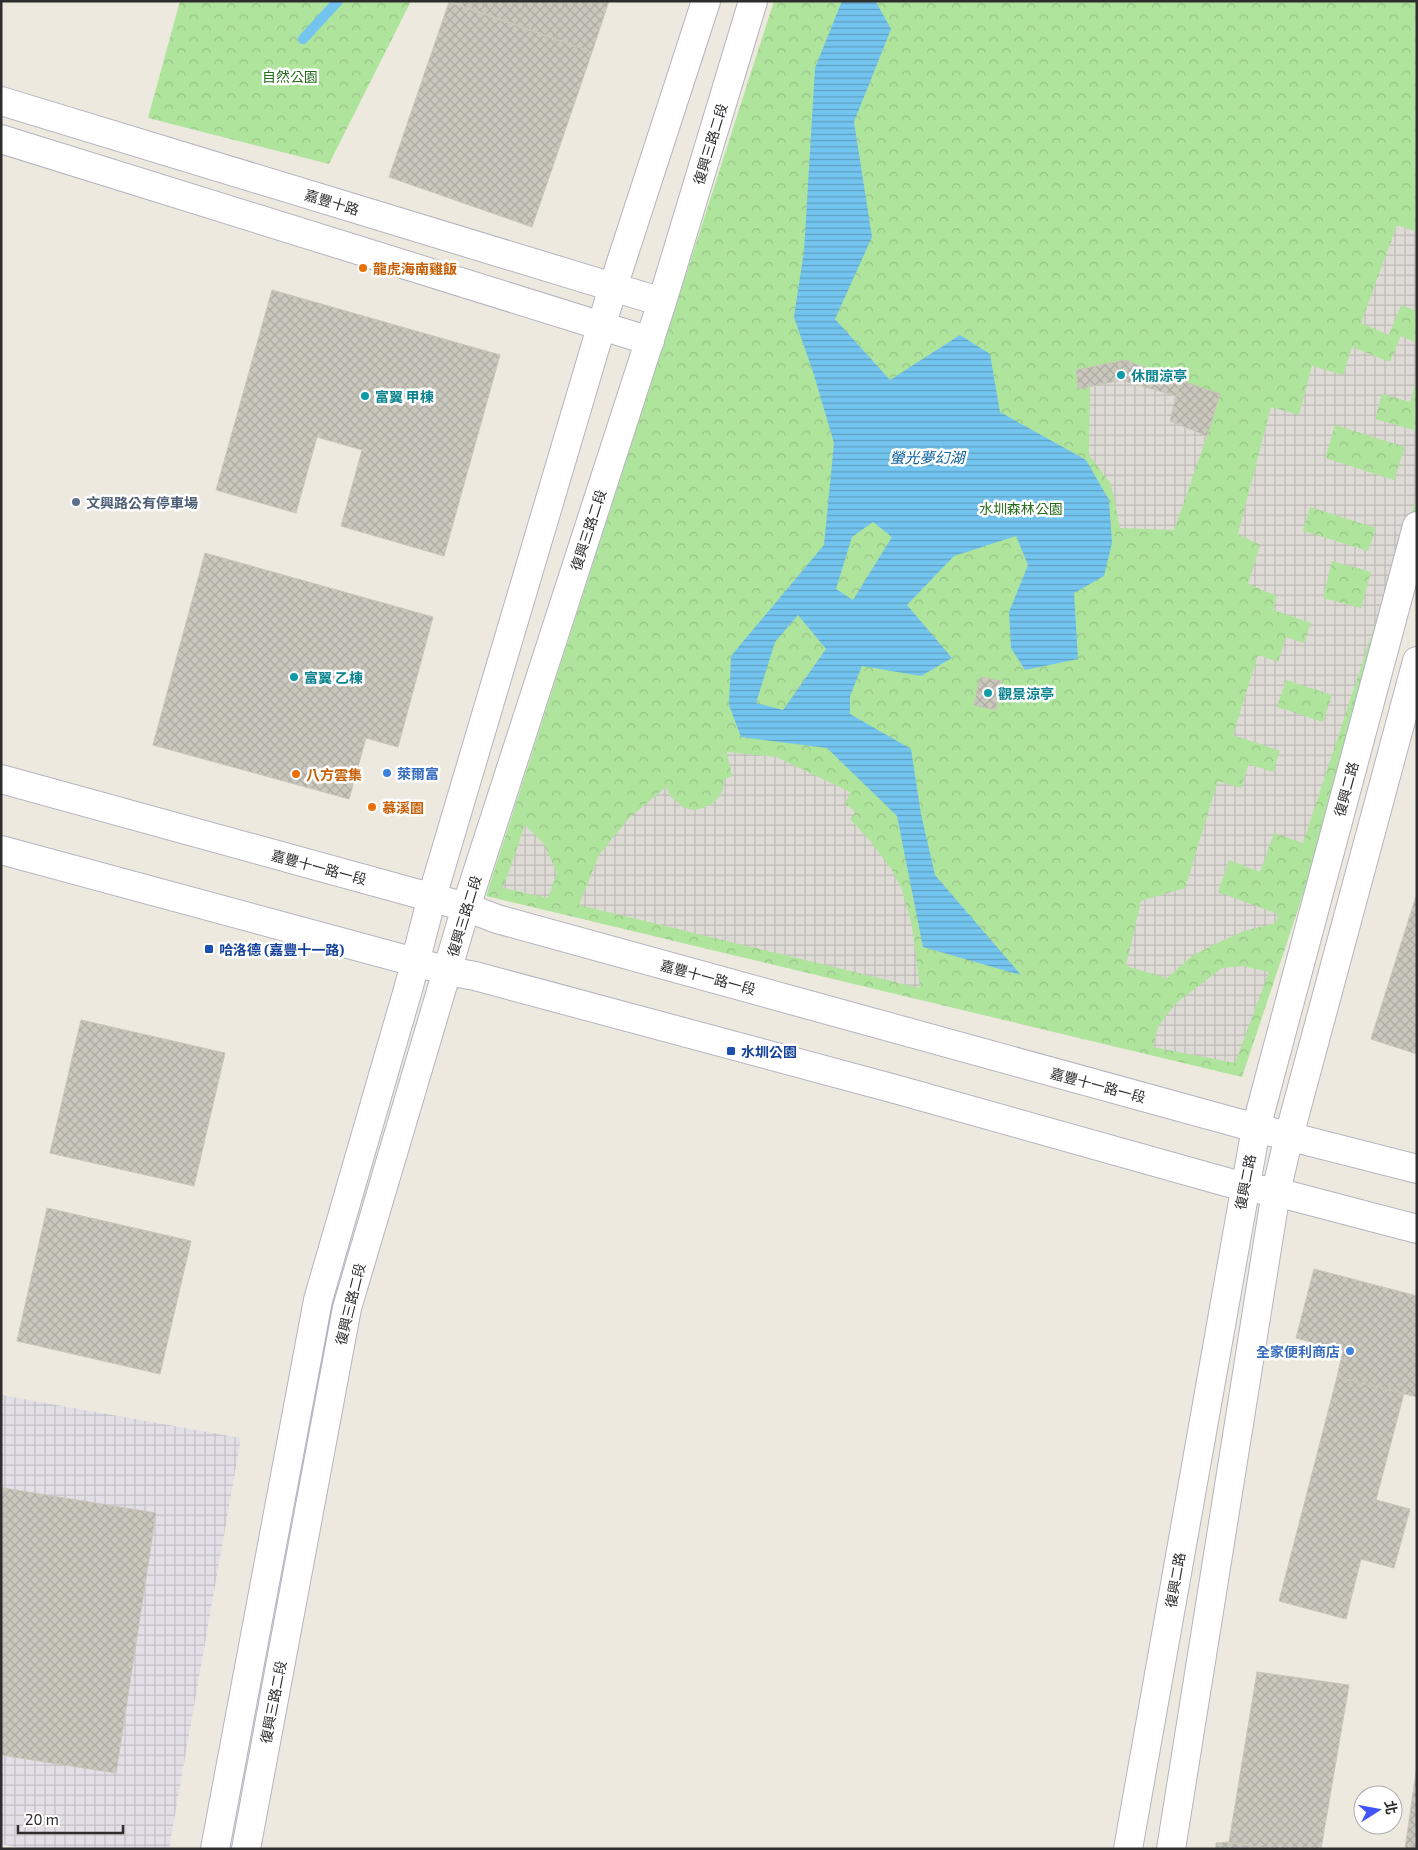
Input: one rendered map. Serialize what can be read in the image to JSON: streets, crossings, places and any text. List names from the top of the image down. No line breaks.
{"streets":{"street":["復興三路二段","嘉豐十路","復興二路","嘉豐十一路一段"]},"crossings":[["復興三路二段","嘉豐十路"],["復興三路二段","嘉豐十一路一段"],["復興二路","嘉豐十一路一段"]],"water":["螢光夢幻湖"],"parks":["自然公園","水圳森林公園"],"places":{"other":["龍虎海南雞飯","休閒涼亭","富翼 甲棟","文興路公有停車場","富翼 乙棟","觀景涼亭","萊爾富","八方雲集","慕溪園","全家便利商店"],"transit":["哈洛德 (嘉豐十一路)","水圳公園"]},"scale_bar":"20 m","north":"right"}
